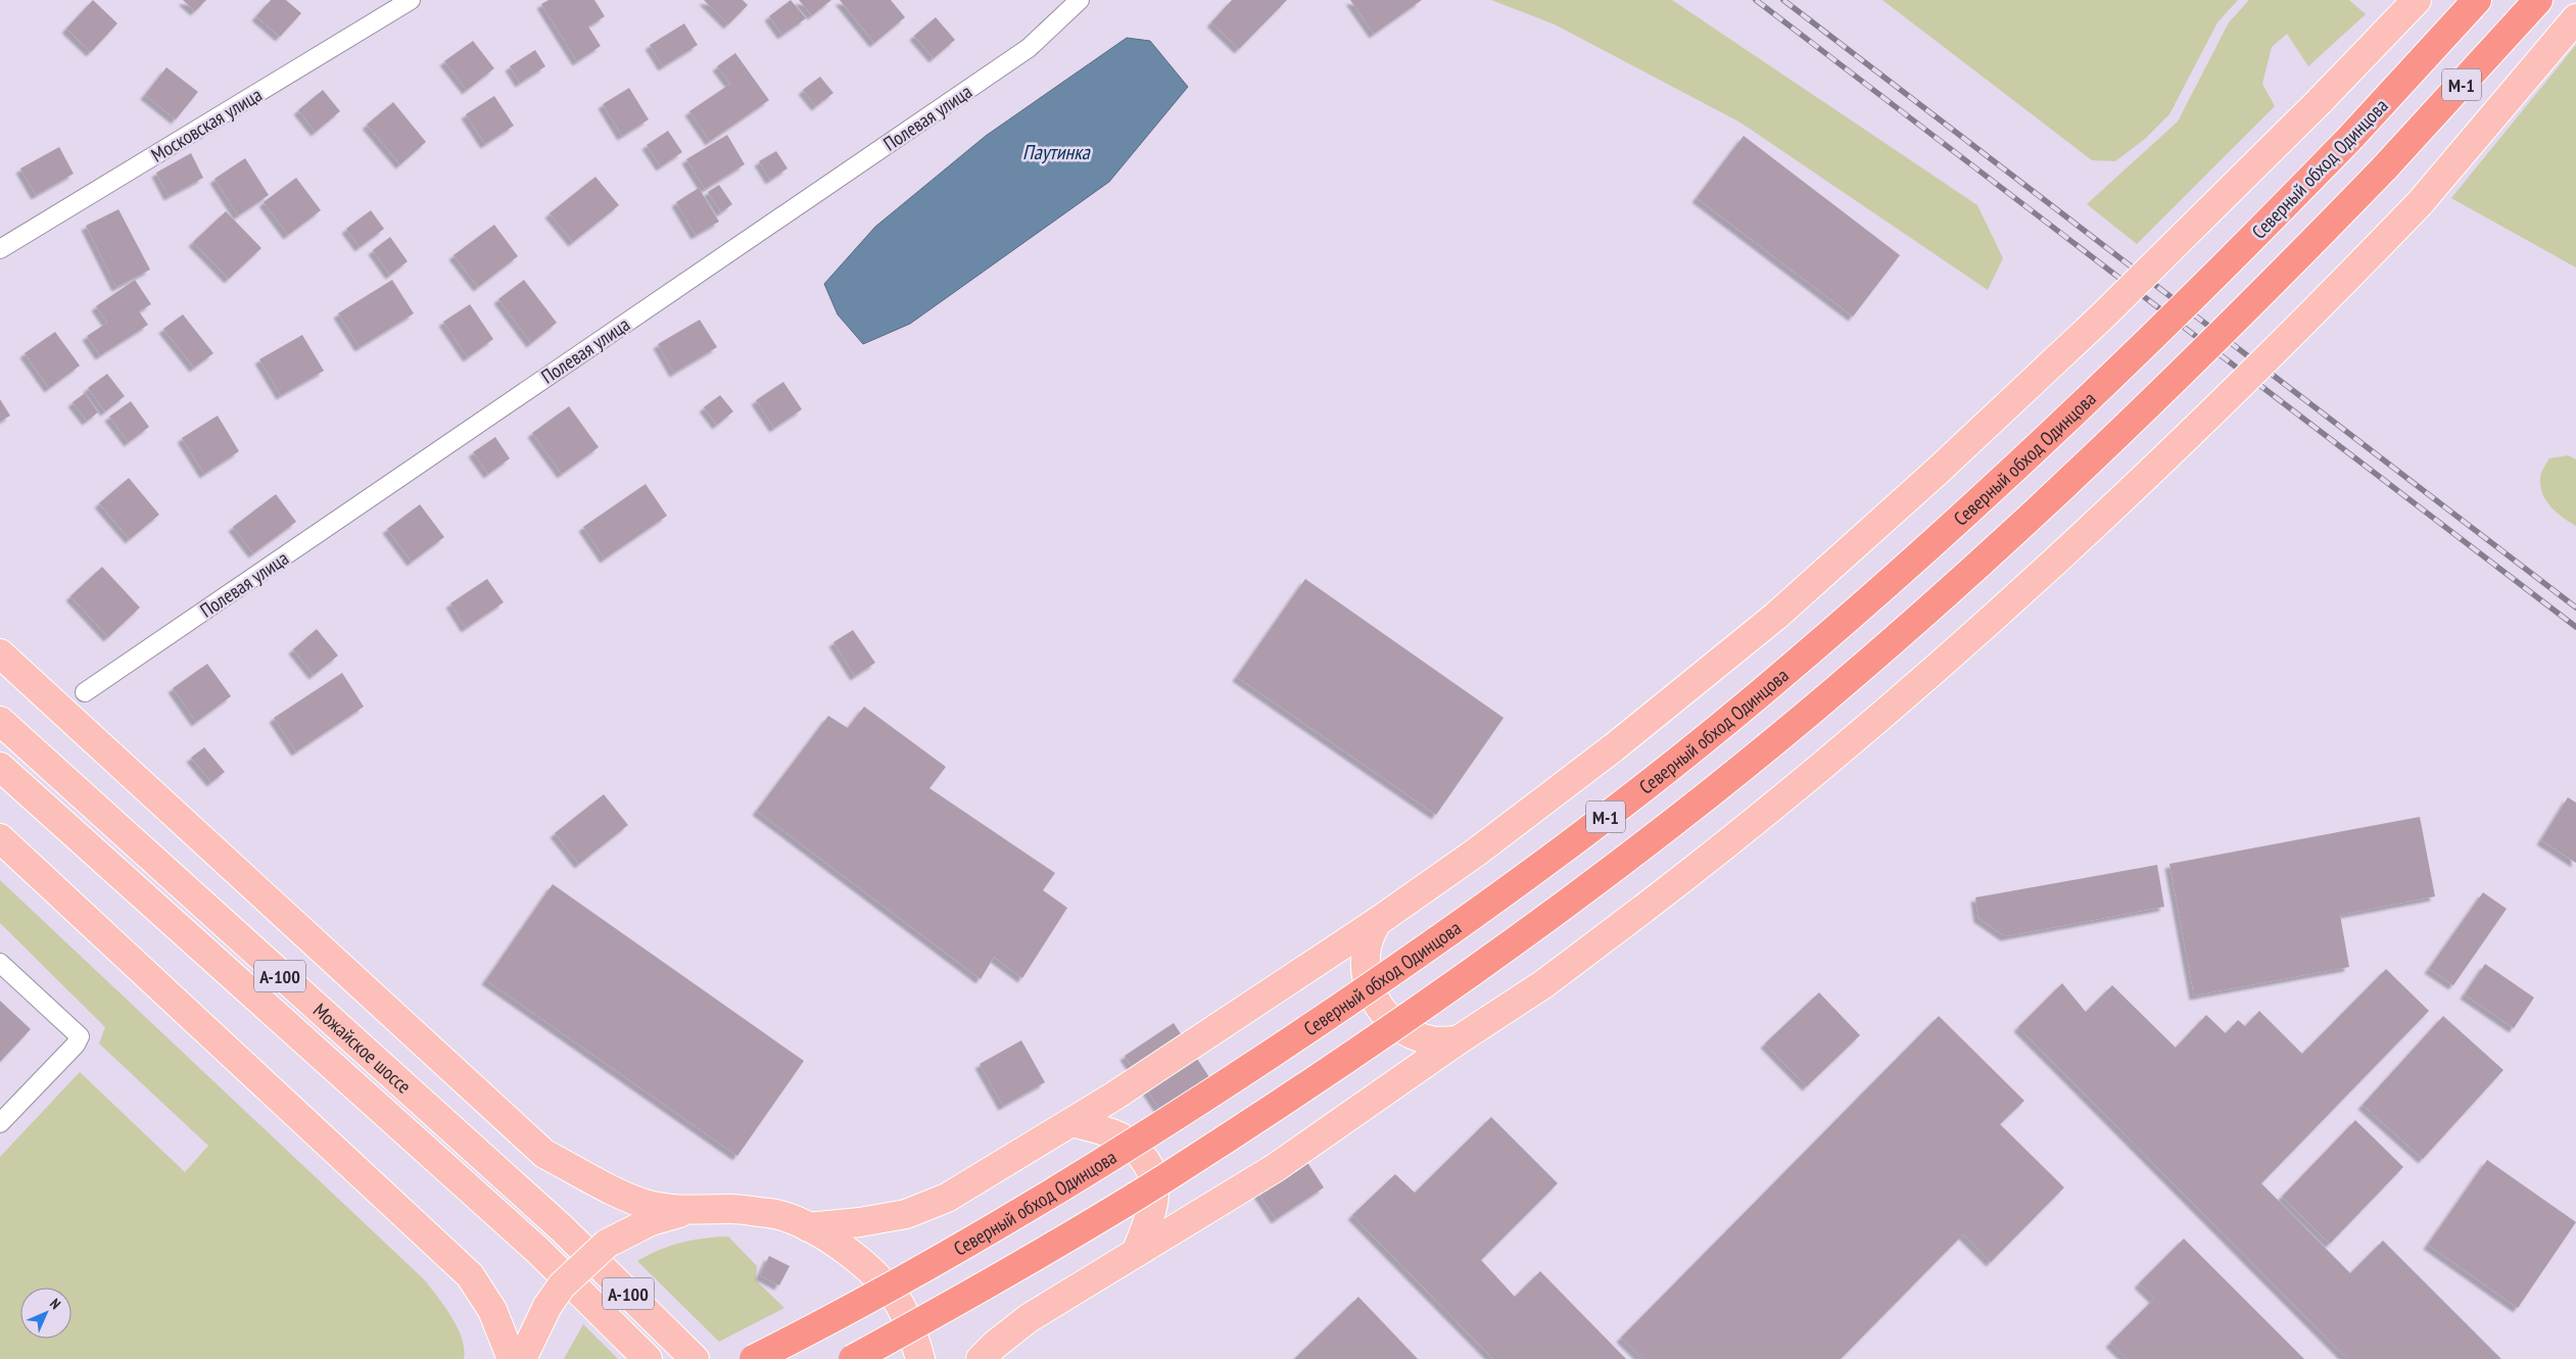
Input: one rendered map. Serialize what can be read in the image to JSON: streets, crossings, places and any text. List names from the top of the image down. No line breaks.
{"streets":{"highway":["М-1","Северный обход Одинцова"],"main road":["А-100","Можайское шоссе"],"street":["Полевая улица","Московская улица"]},"water":["Паутинка"],"north":"top right"}
